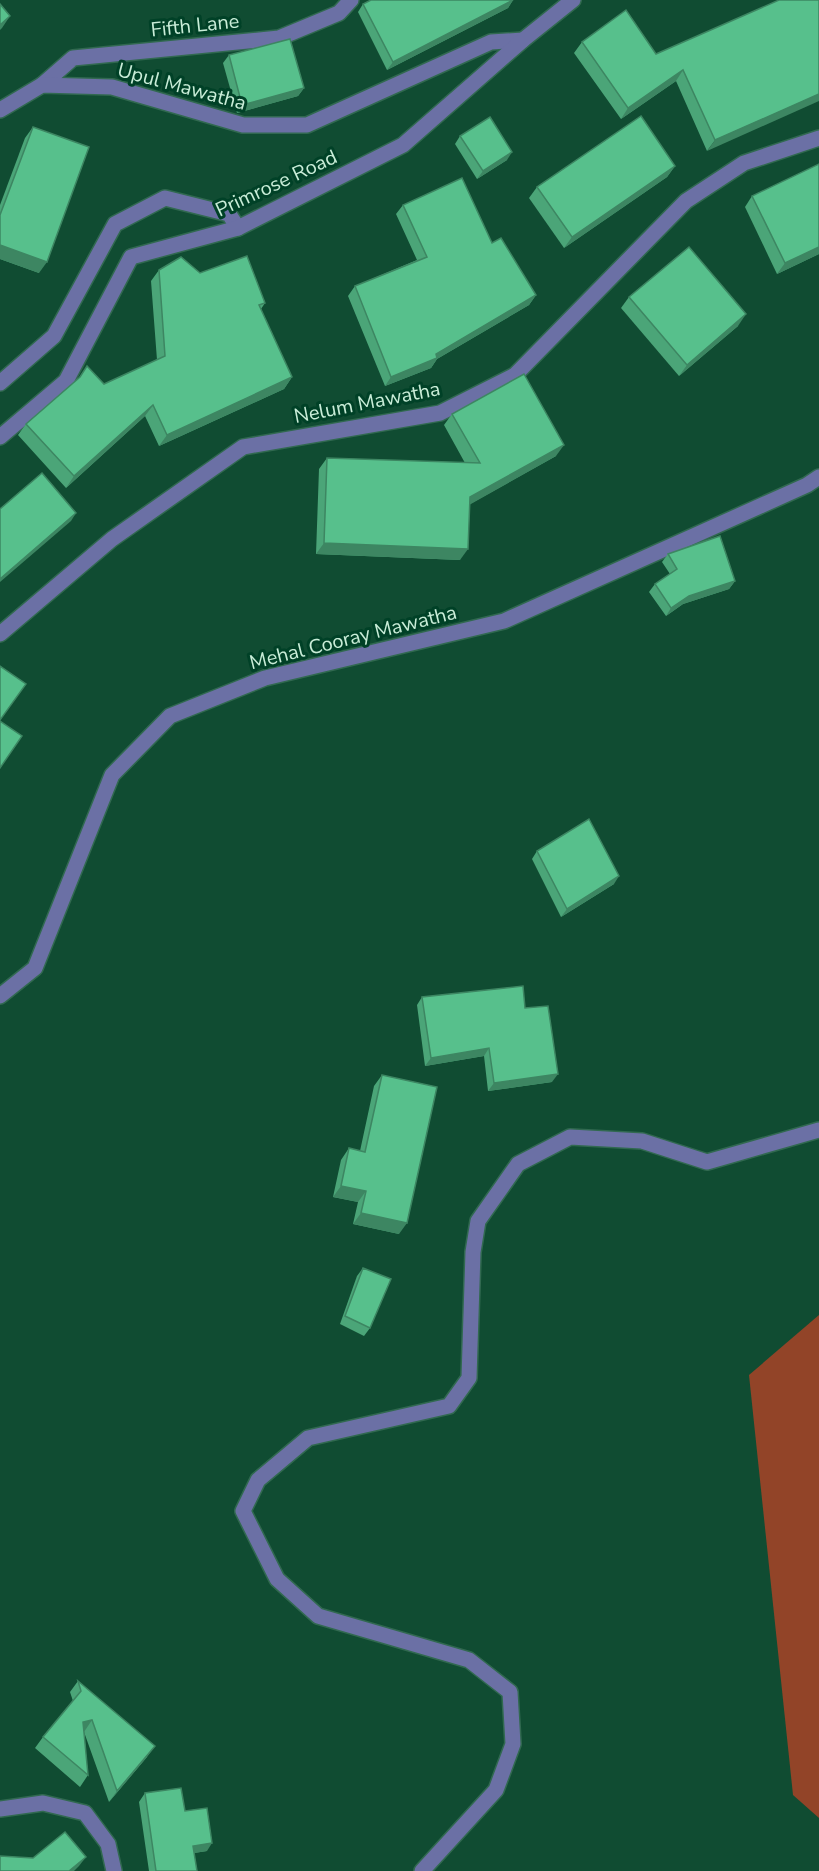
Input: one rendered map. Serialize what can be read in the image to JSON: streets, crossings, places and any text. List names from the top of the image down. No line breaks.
{"streets":{"street":["Fifth Lane","Upul Mawatha","Primrose Road","Nelum Mawatha","Mehal Cooray Mawatha"]},"crossings":[["Fifth Lane","Upul Mawatha"],["Upul Mawatha","Primrose Road"]]}
